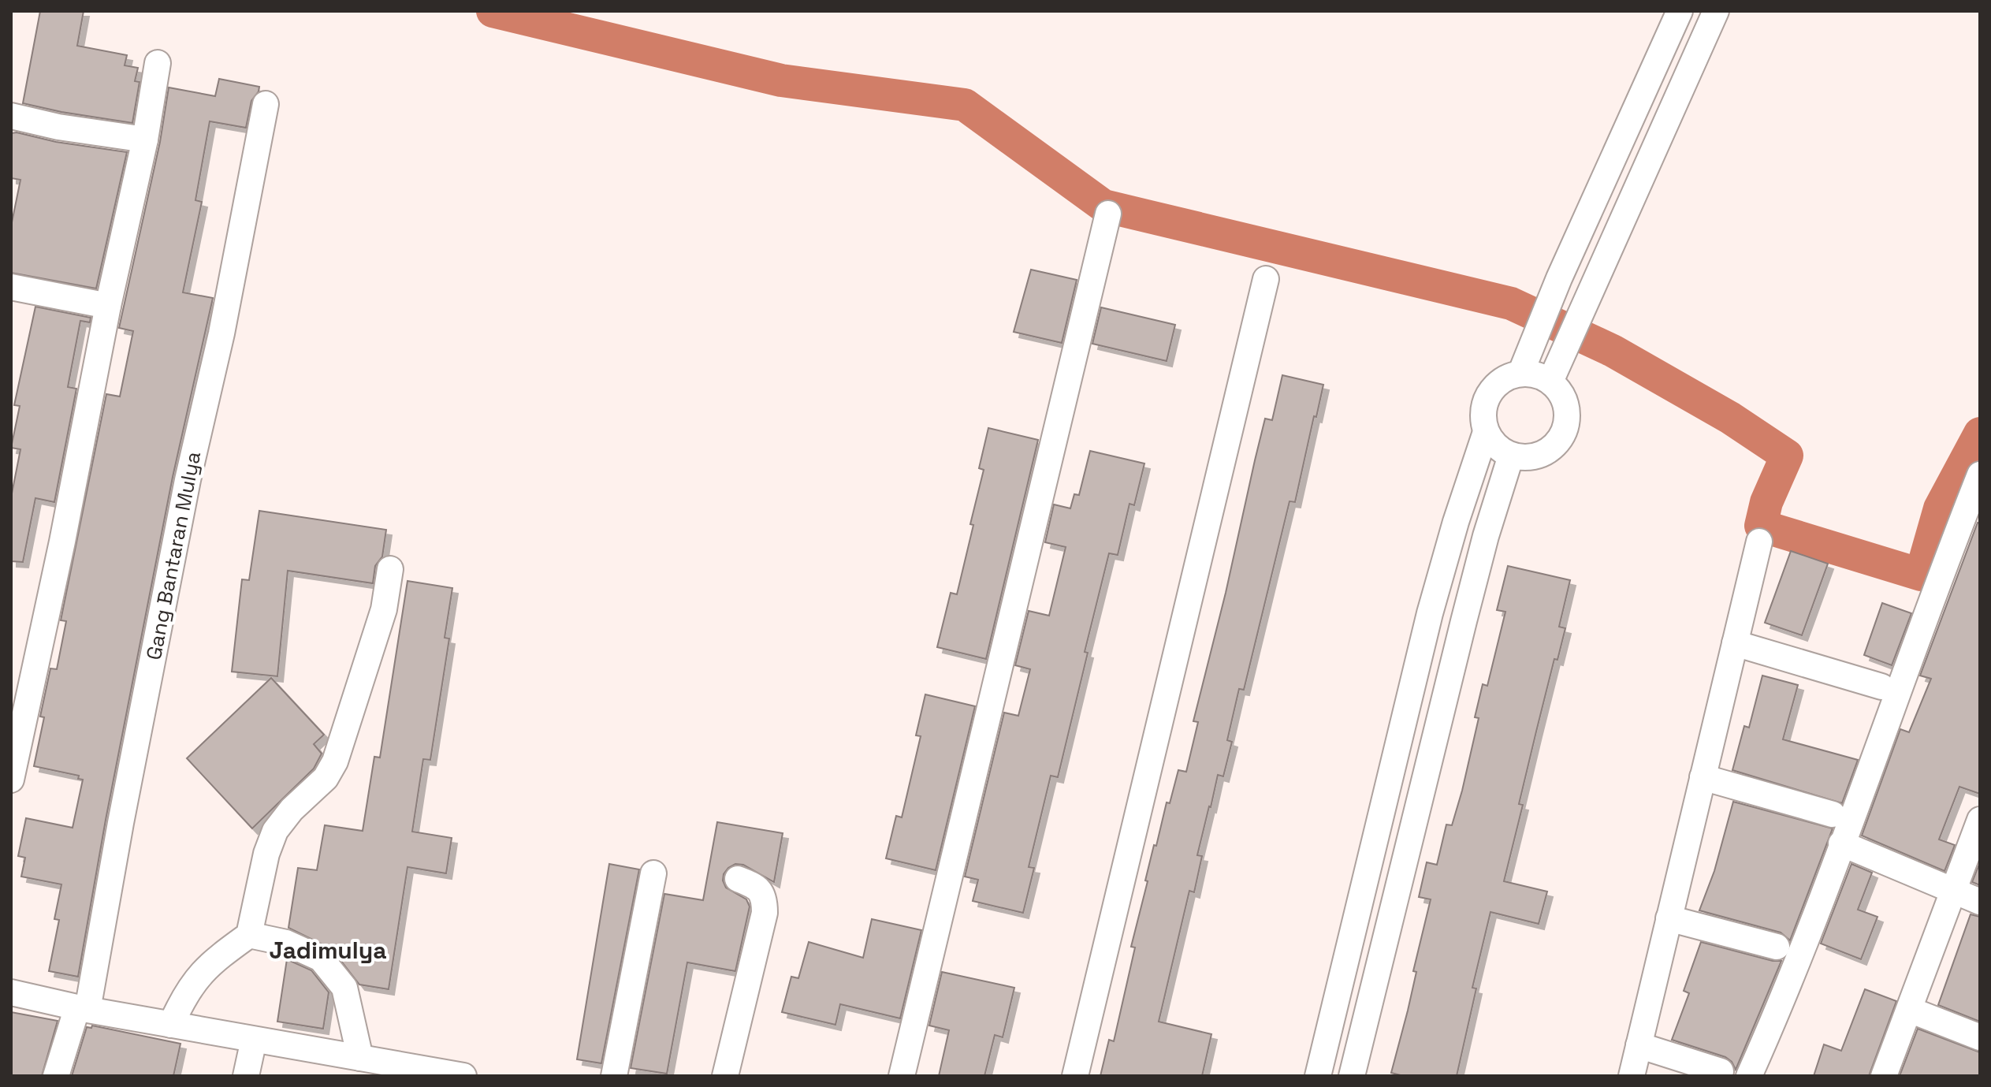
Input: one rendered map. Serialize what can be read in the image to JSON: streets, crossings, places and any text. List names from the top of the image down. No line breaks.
{"streets":{"street":["Gang Bantaran Mulya"]},"districts":["Jadimulya"]}
